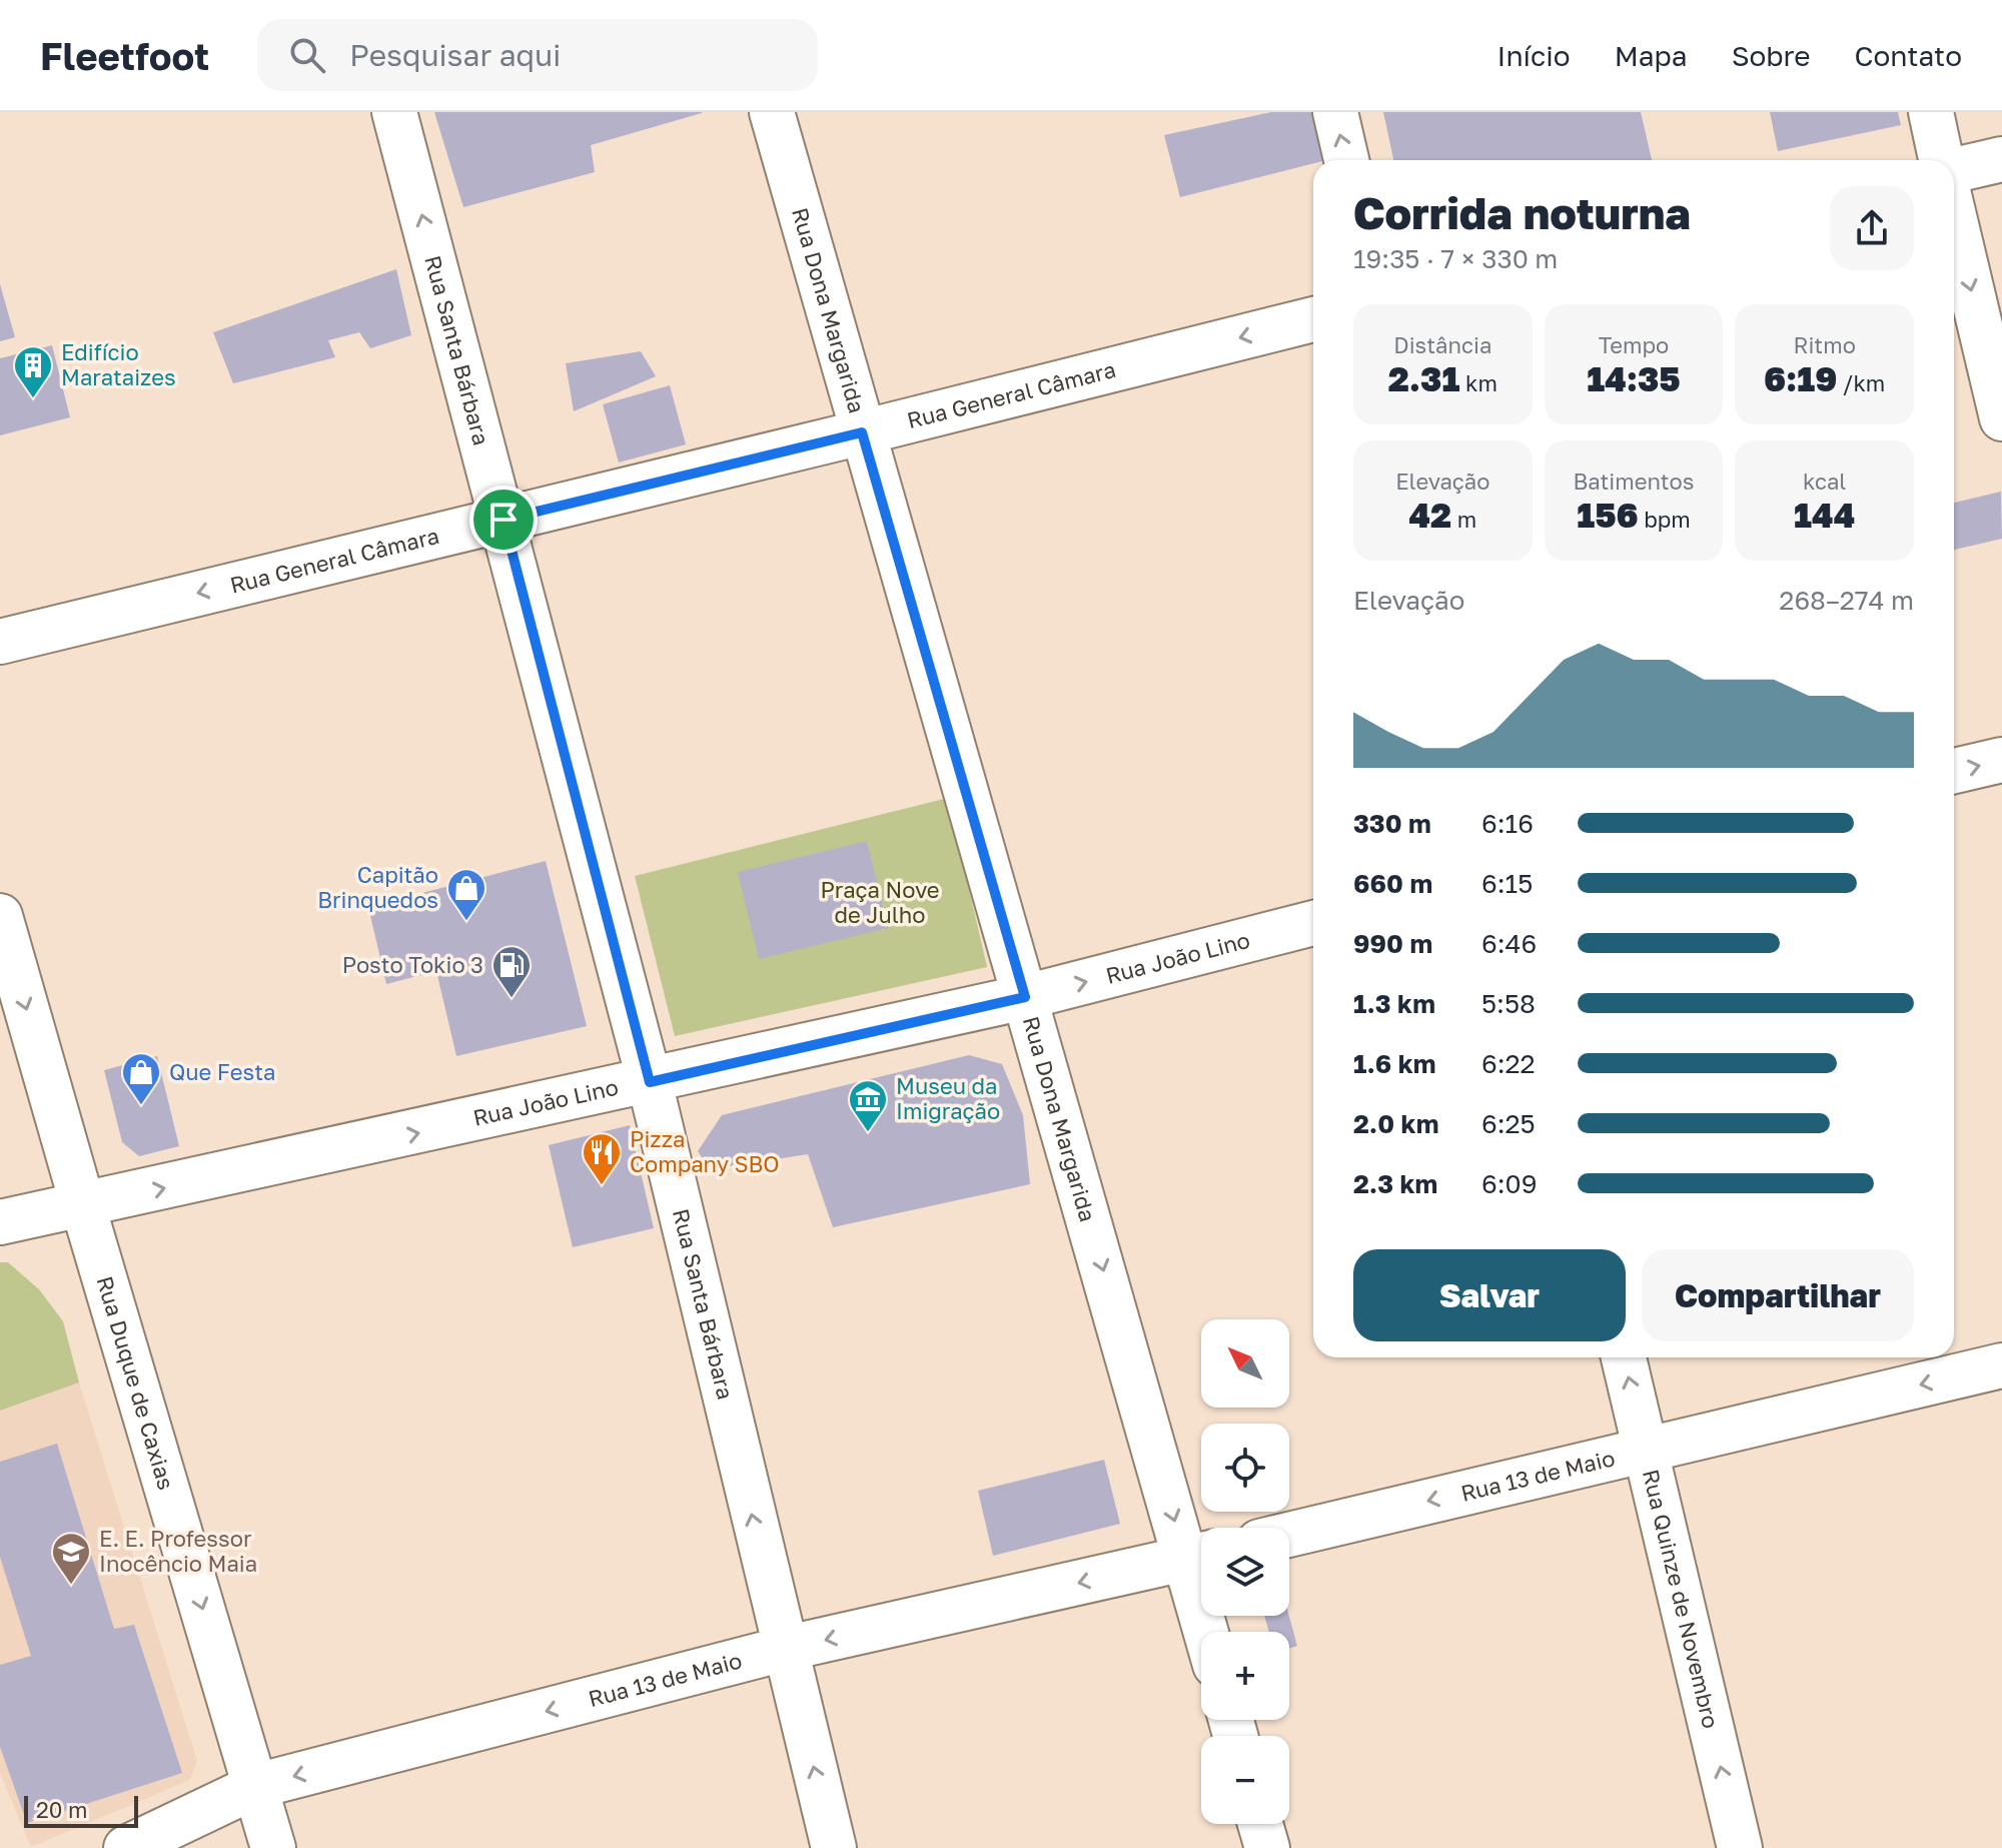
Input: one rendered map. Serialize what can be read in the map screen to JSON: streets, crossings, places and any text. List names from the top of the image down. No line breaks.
{"streets":{"street":["Rua Dona Margarida","Rua Santa Bárbara","Rua General Câmara","Rua João Lino","Rua Duque de Caxias","Rua 13 de Maio","Rua Quinze de Novembro"]},"crossings":[["Rua Dona Margarida","Rua General Câmara"],["Rua Dona Margarida","Rua João Lino"],["Rua Dona Margarida","Rua 13 de Maio"],["Rua Santa Bárbara","Rua General Câmara"],["Rua Santa Bárbara","Rua João Lino"],["Rua Santa Bárbara","Rua 13 de Maio"],["Rua João Lino","Rua Duque de Caxias"],["Rua Duque de Caxias","Rua 13 de Maio"],["Rua 13 de Maio","Rua Quinze de Novembro"]],"one_way":["Rua Dona Margarida","Rua Santa Bárbara","Rua General Câmara","Rua João Lino","Rua Duque de Caxias","Rua 13 de Maio","Rua Quinze de Novembro"],"parks":["Praça Nove de Julho"],"places":{"building":["Edifício Marataizes"],"shop":["Capitão Brinquedos","Que Festa"],"fuel station":["Posto Tokio 3"],"museum":["Museu da Imigração"],"restaurant":["Pizza Company SBO"],"school or university":["E. E. Professor Inocêncio Maia"]},"scale_bar":"20 m","north":"top left","page":{"header":"Fleetfoot","search":"Pesquisar aqui","nav":["Início","Mapa","Sobre","Contato"],"heading":["Corrida noturna","19:35 · 7 × 330 m"],"stats":[["Distância","2.31 km"],["Tempo","14:35"],["Ritmo","6:19 /km"],["Elevação","42 m"],["Batimentos","156 bpm"],["kcal","144"]],"chart":["Elevação","268–274 m"],"list":[{"name":"330 m","note":"6:16"},{"name":"660 m","note":"6:15"},{"name":"990 m","note":"6:46"},{"name":"1.3 km","note":"5:58"},{"name":"1.6 km","note":"6:22"},{"name":"2.0 km","note":"6:25"},{"name":"2.3 km","note":"6:09"}],"buttons":["Salvar","Compartilhar"],"map_buttons":["+","−"],"scale":"20 m"}}
